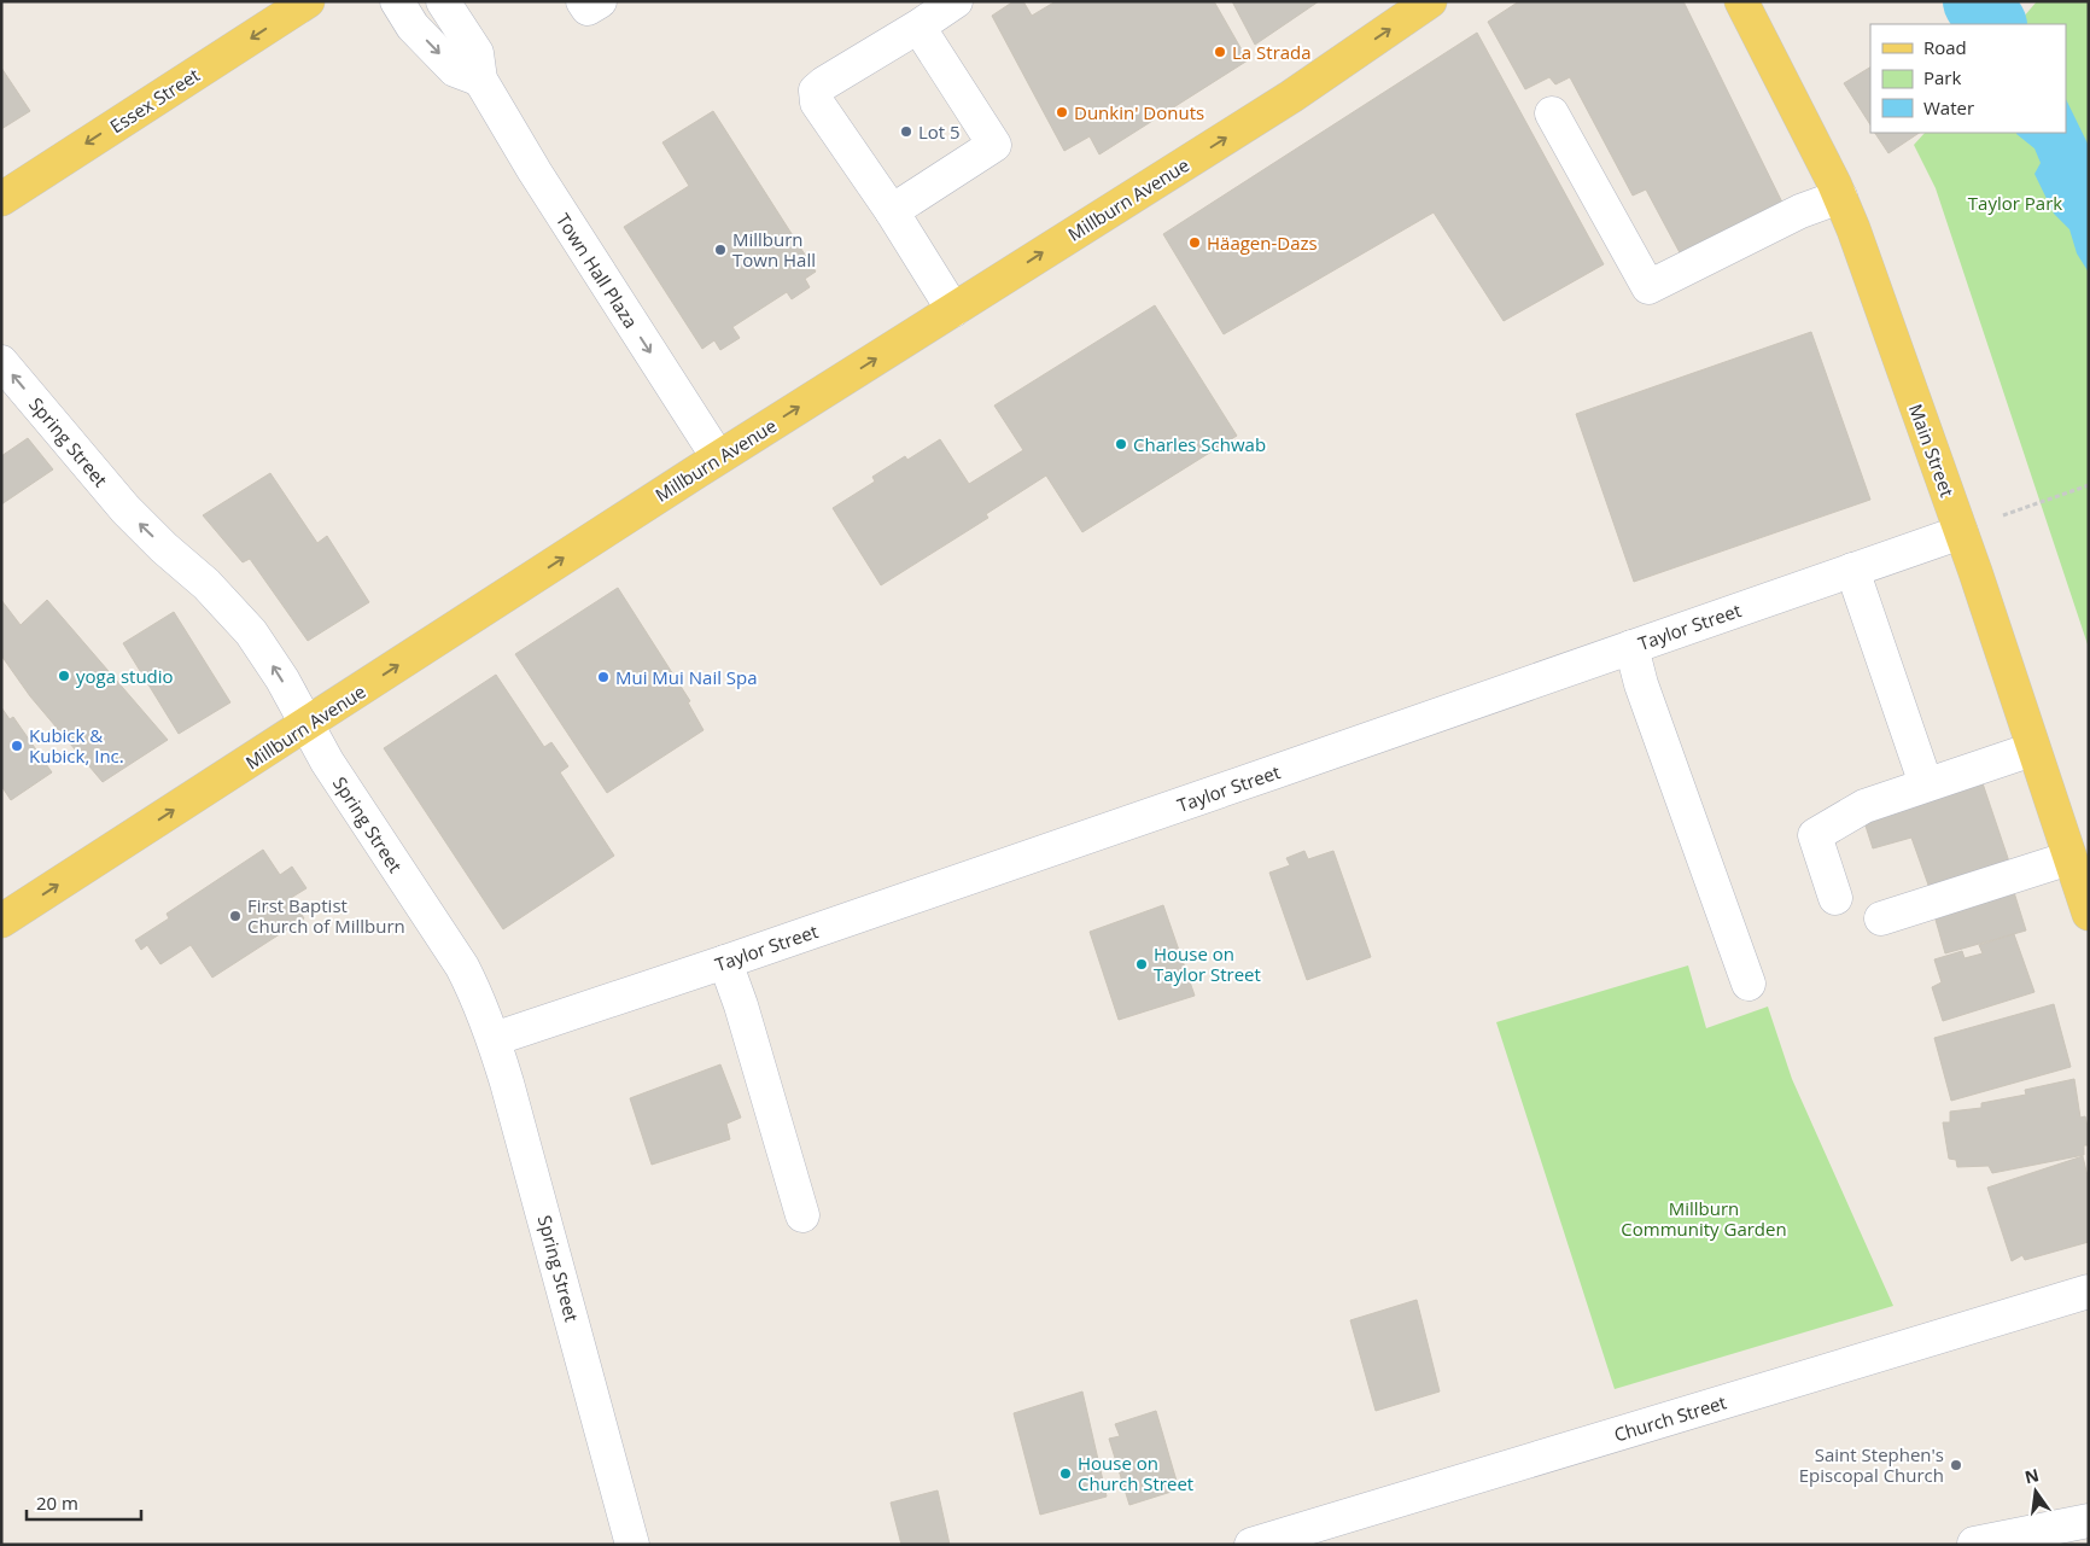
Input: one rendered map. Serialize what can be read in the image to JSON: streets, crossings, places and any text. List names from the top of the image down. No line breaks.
{"streets":{"main road":["Essex Street","Millburn Avenue","Main Street"],"street":["Town Hall Plaza","Spring Street","Taylor Street","Church Street"]},"crossings":[["Millburn Avenue","Town Hall Plaza"],["Millburn Avenue","Spring Street"],["Spring Street","Taylor Street"],["Main Street","Taylor Street"]],"one_way":["Essex Street","Millburn Avenue","Town Hall Plaza"],"parks":["Taylor Park","Millburn Community Garden"],"places":["La Strada","Dunkin' Donuts","Lot 5","Häagen-Dazs","Millburn Town Hall","Charles Schwab","yoga studio","Mui Mui Nail Spa","Kubick & Kubick, Inc.","First Baptist Church of Millburn","House on Taylor Street","Saint Stephen's Episcopal Church","House on Church Street"],"legend":["Road","Park","Water"],"scale_bar":"20 m","north":"top"}
